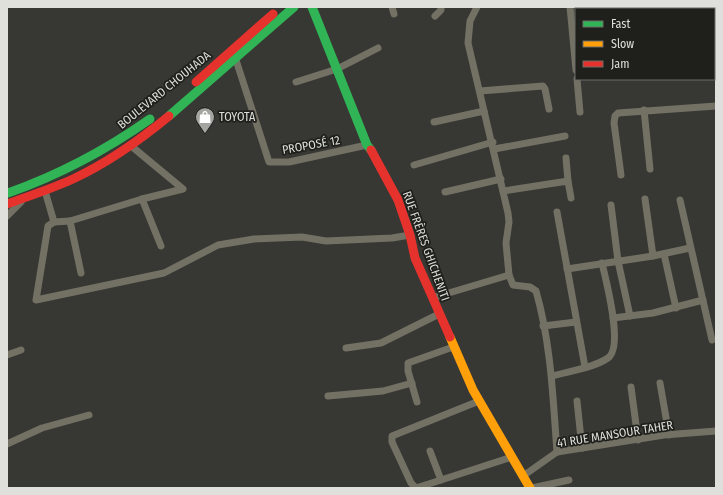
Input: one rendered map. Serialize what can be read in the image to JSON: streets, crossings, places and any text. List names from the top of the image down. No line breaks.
{"streets":{"main road":["BOULEVARD CHOUHADA","RUE FRÈRES GHICHENITI"],"street":["PROPOSÉ 12","41 RUE MANSOUR TAHER"]},"crossings":[["PROPOSÉ 12","RUE FRÈRES GHICHENITI"],["RUE FRÈRES GHICHENITI","41 RUE MANSOUR TAHER"]],"places":{"shop":["TOYOTA"]},"legend":["Fast","Slow","Jam"]}
